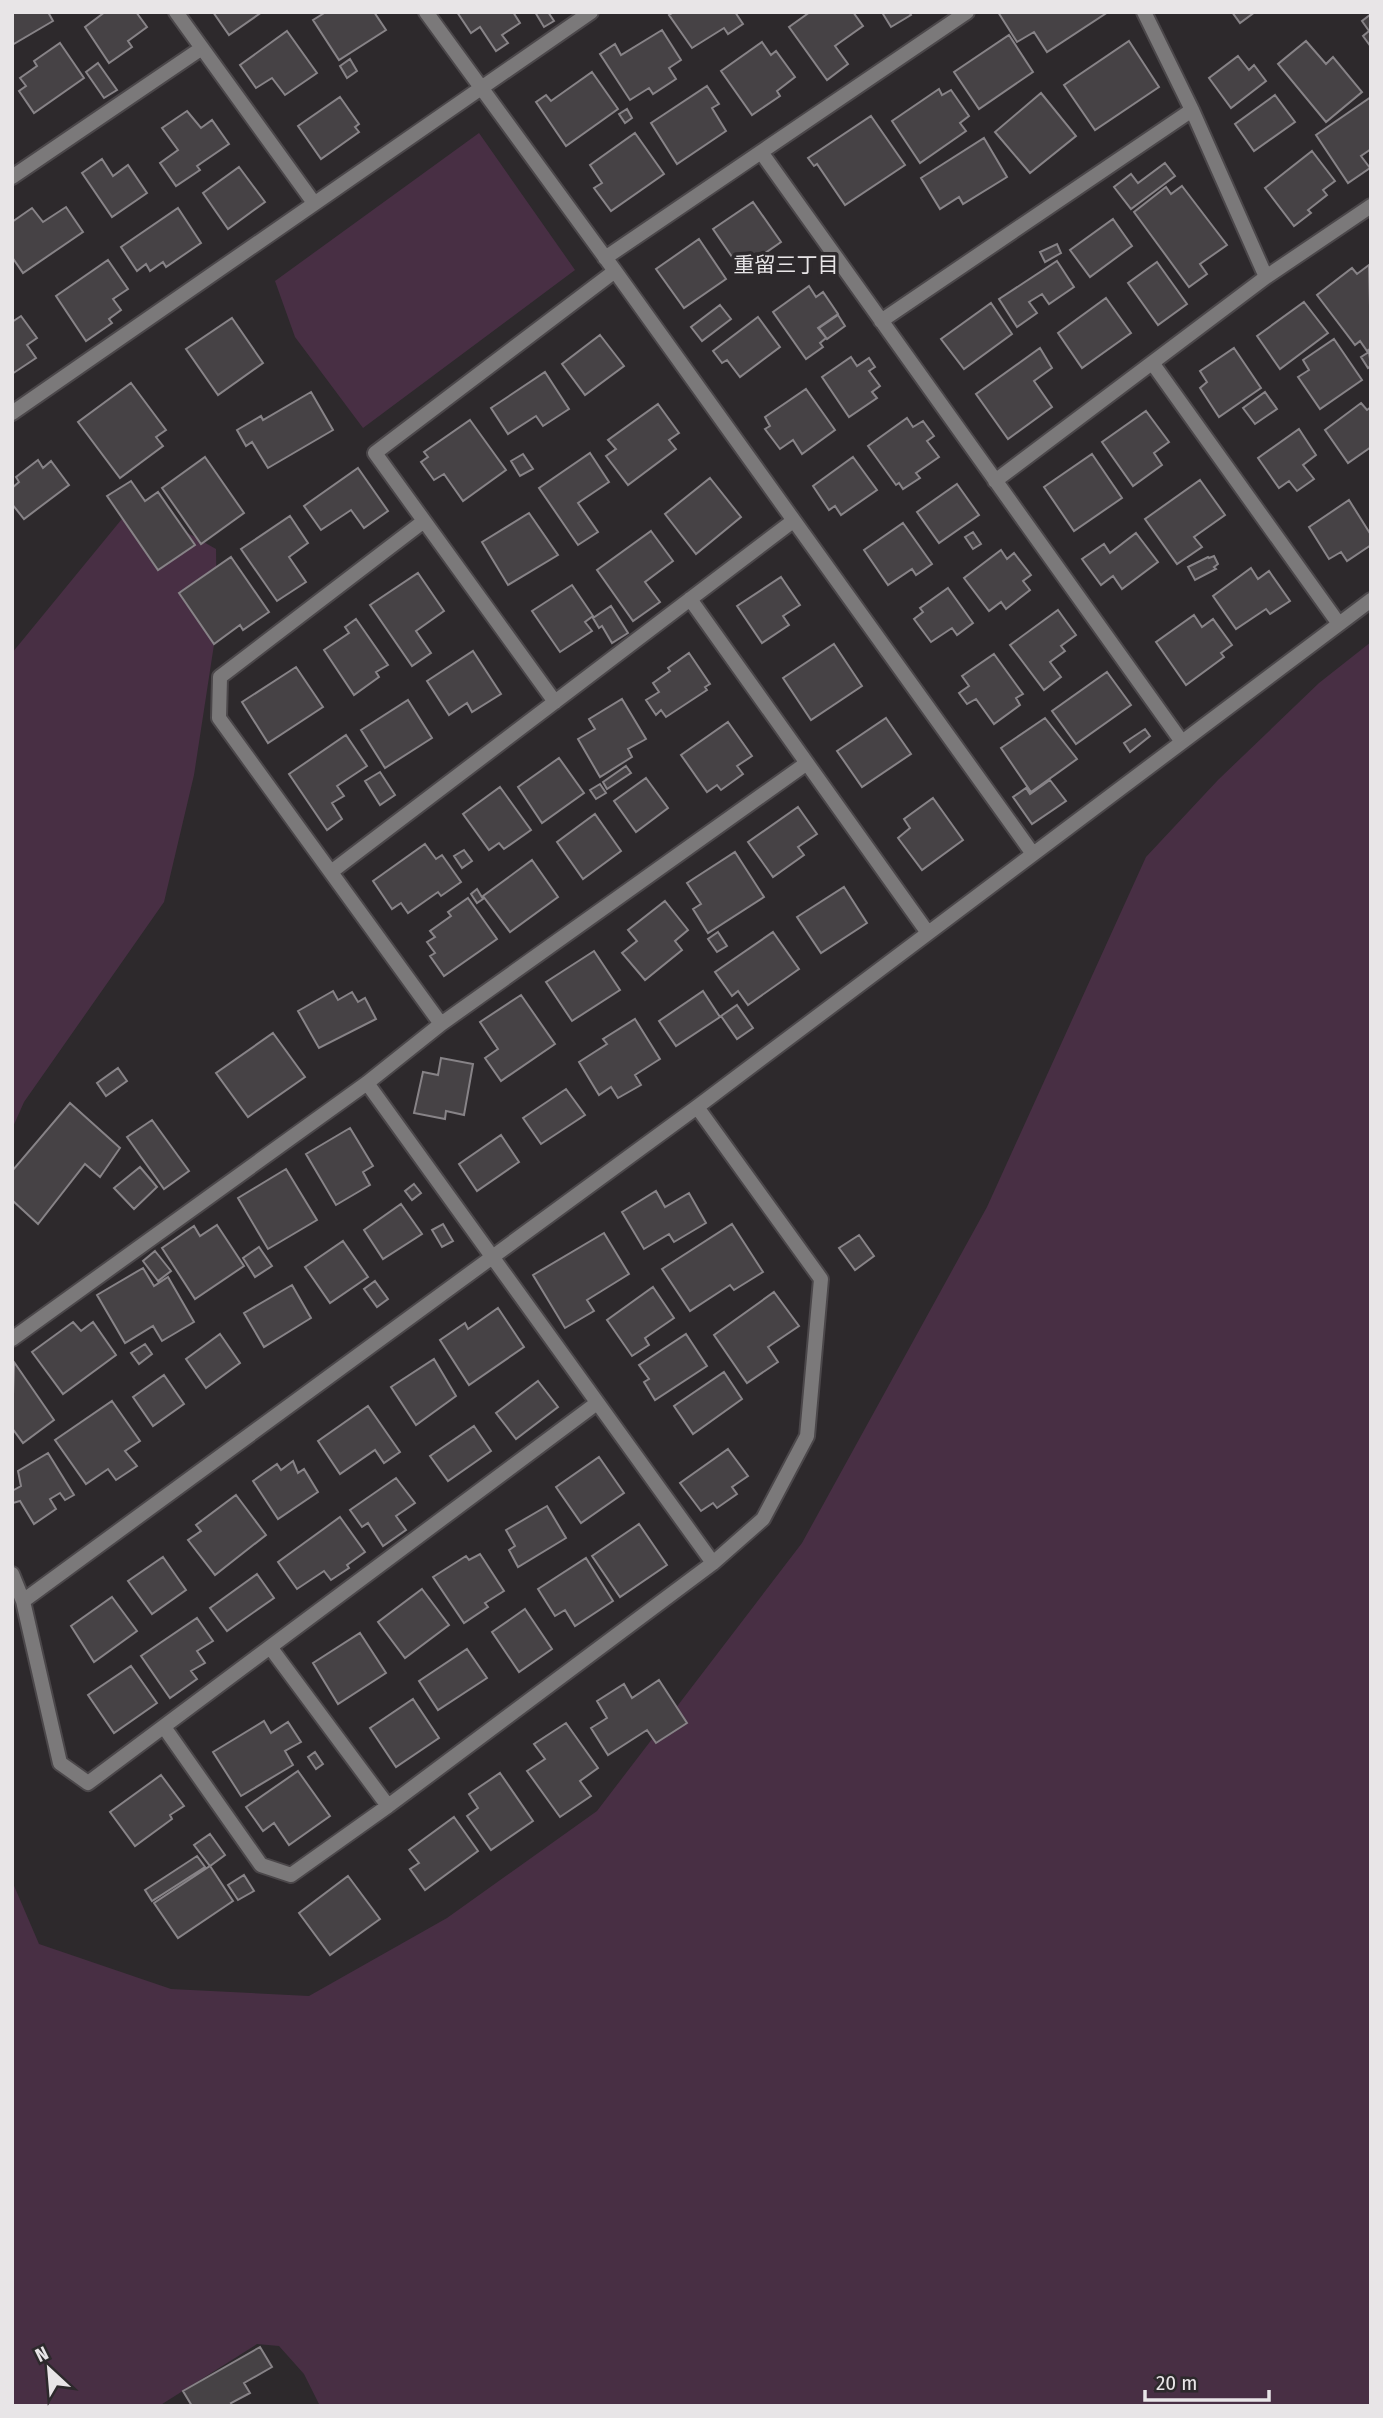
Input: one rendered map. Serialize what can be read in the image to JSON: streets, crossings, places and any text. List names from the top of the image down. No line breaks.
{"districts":["重留三丁目"],"scale_bar":"20 m","north":"top left"}
